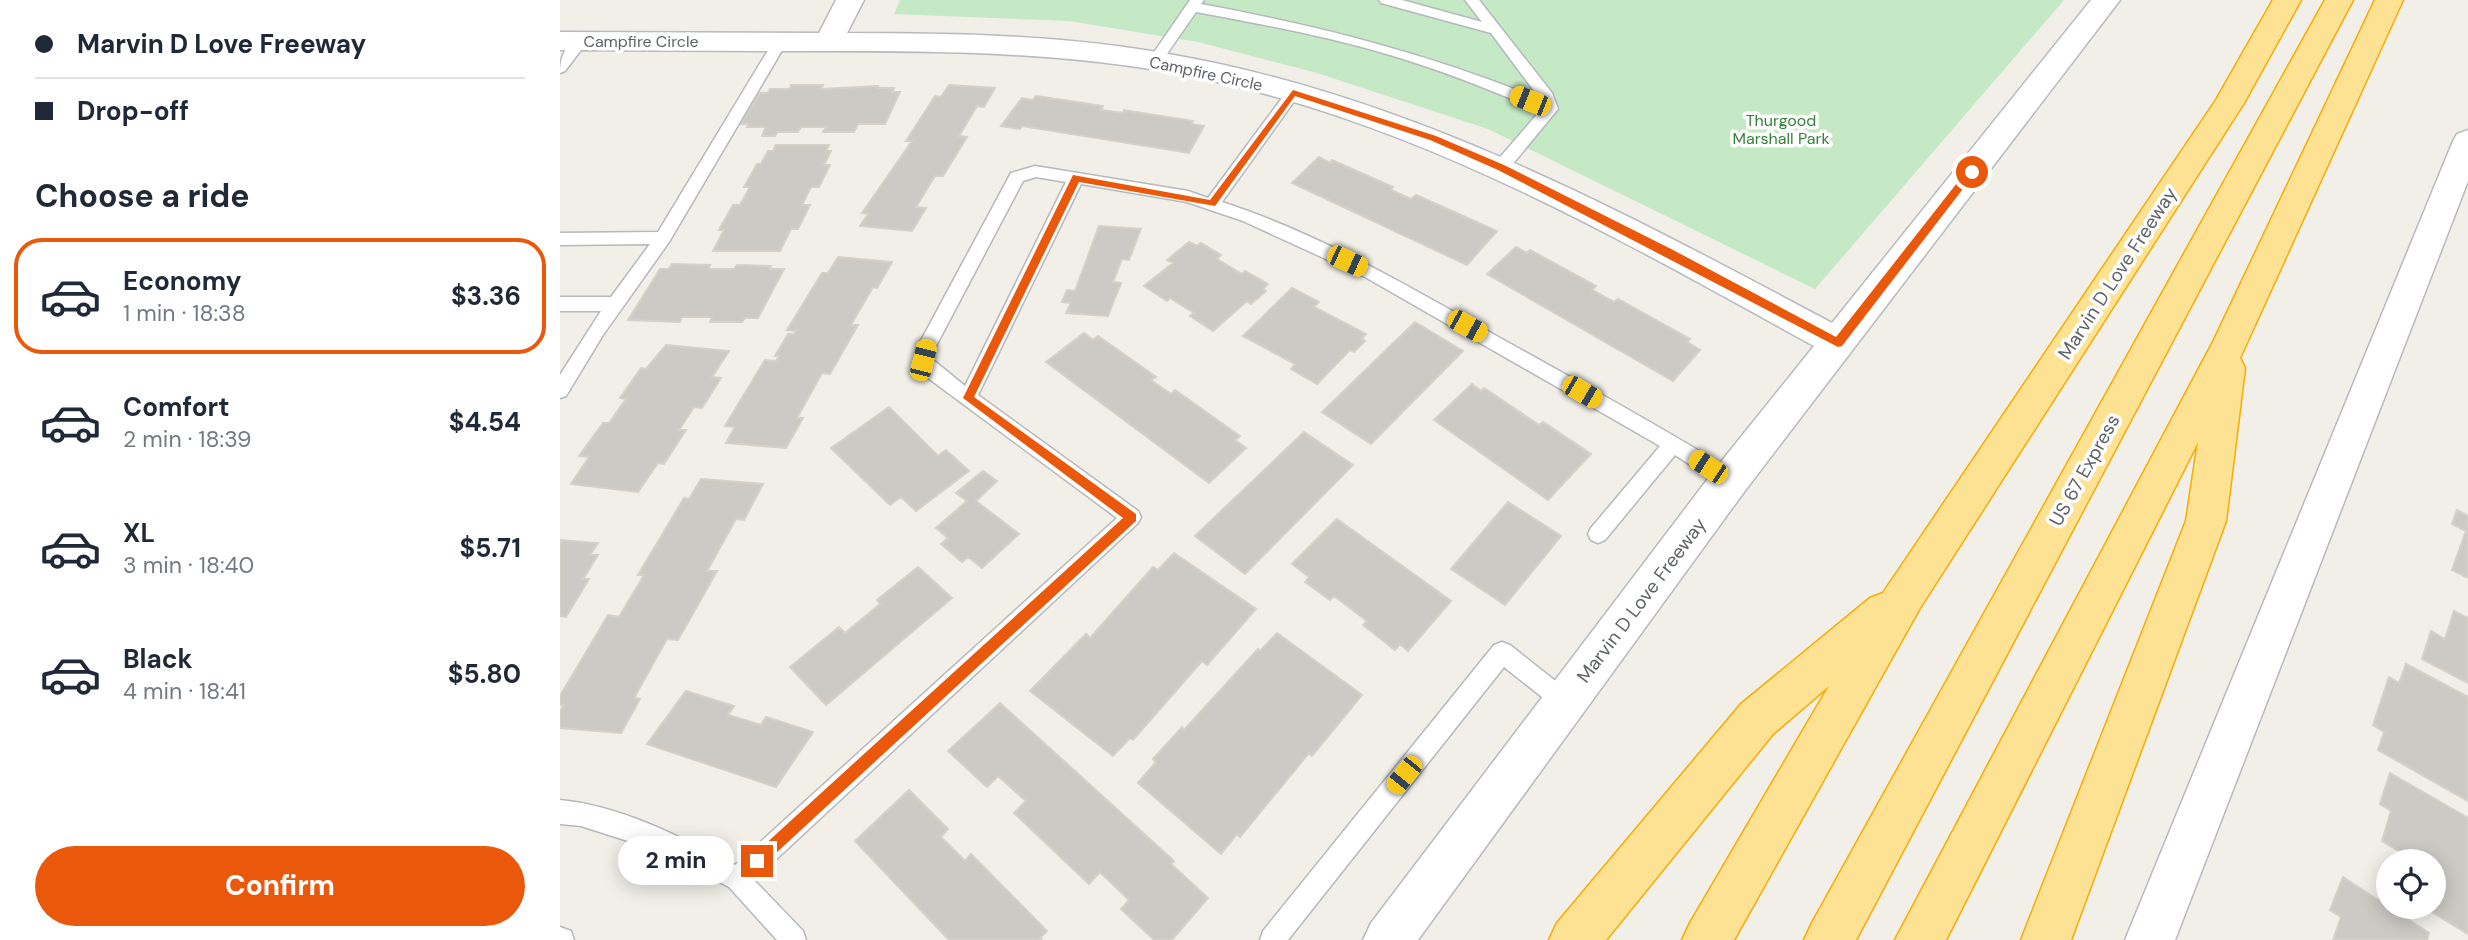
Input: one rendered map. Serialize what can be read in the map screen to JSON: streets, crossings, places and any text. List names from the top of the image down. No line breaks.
{"streets":{"highway":["Marvin D Love Freeway","US 67 Express"],"main road":["Campfire Circle"]},"crossings":[["Campfire Circle","Marvin D Love Freeway"]],"parks":["Thurgood Marshall Park"],"page":{"banner":["Marvin D Love Freeway","Drop-off"],"heading":"Choose a ride","list":[{"name":"Economy","note":"1 min · 18:38","value":"$3.36"},{"name":"Comfort","note":"2 min · 18:39","value":"$4.54"},{"name":"XL","note":"3 min · 18:40","value":"$5.71"},{"name":"Black","note":"4 min · 18:41","value":"$5.80"}],"buttons":"Confirm","bubble":"2 min"}}
